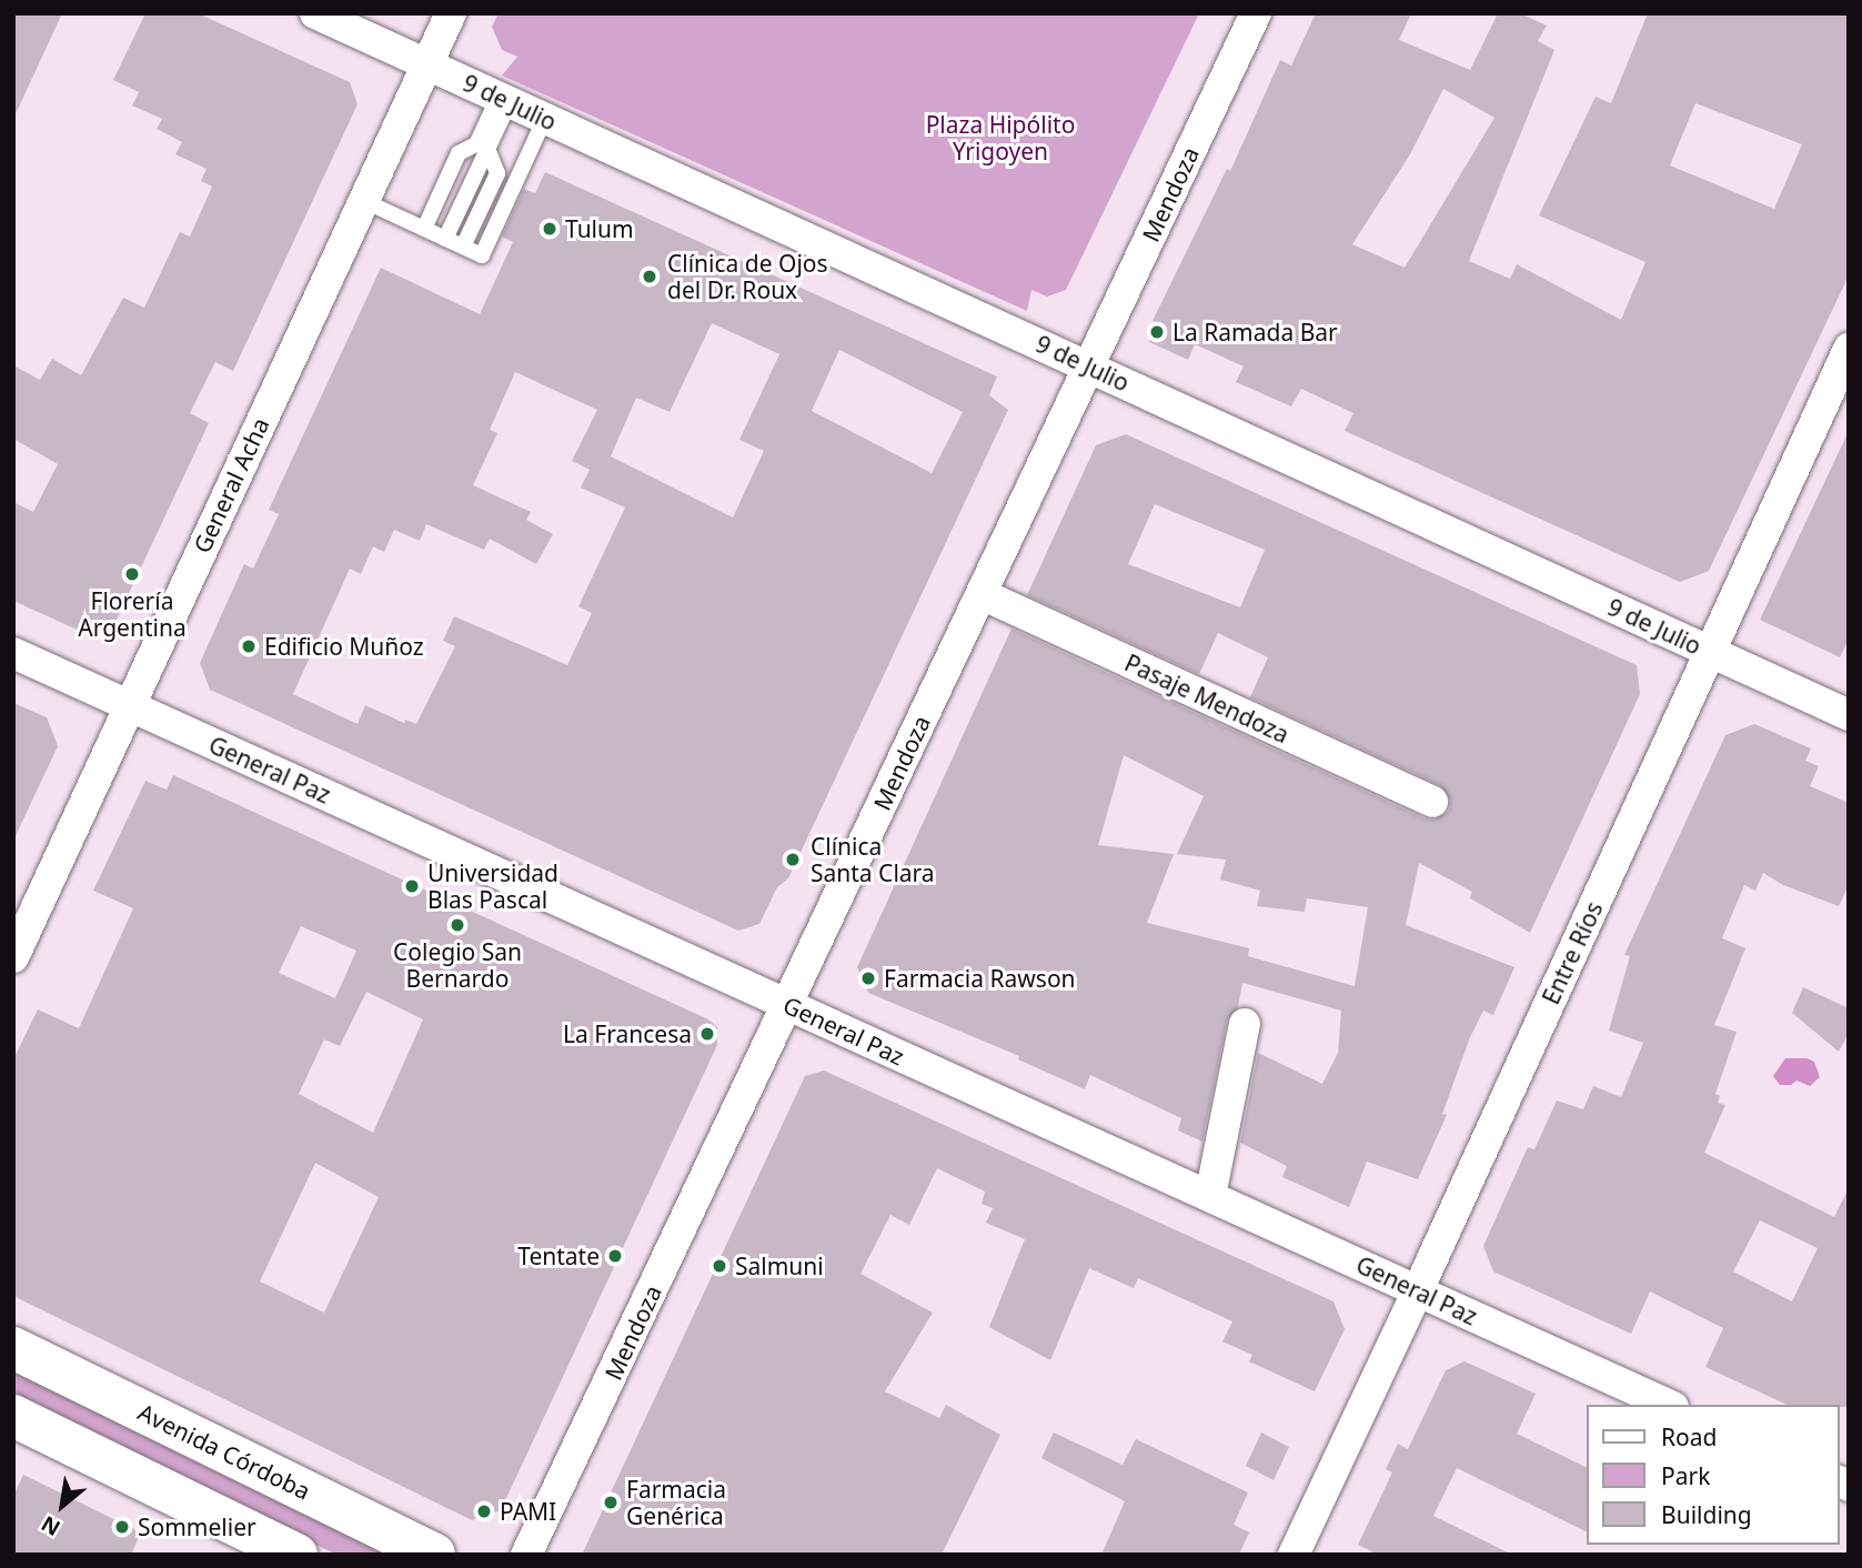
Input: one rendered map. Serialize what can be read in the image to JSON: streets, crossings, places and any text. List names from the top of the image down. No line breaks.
{"streets":{"main road":["Avenida Córdoba"],"street":["9 de Julio","Mendoza","General Acha","Pasaje Mendoza","General Paz","Entre Ríos"]},"crossings":[["9 de Julio","Mendoza"],["9 de Julio","General Acha"],["9 de Julio","Entre Ríos"],["Mendoza","Pasaje Mendoza"],["Mendoza","General Paz"],["General Acha","General Paz"],["General Paz","Entre Ríos"]],"parks":["Plaza Hipólito Yrigoyen"],"places":["Tulum","Clínica de Ojos del Dr. Roux","La Ramada Bar","Florería Argentina","Edificio Muñoz","Clínica Santa Clara","Universidad Blas Pascal","Colegio San Bernardo","Farmacia Rawson","La Francesa","Tentate","Salmuni","Farmacia Genérica","PAMI","Sommelier"],"legend":["Road","Park","Building"],"north":"bottom left"}
